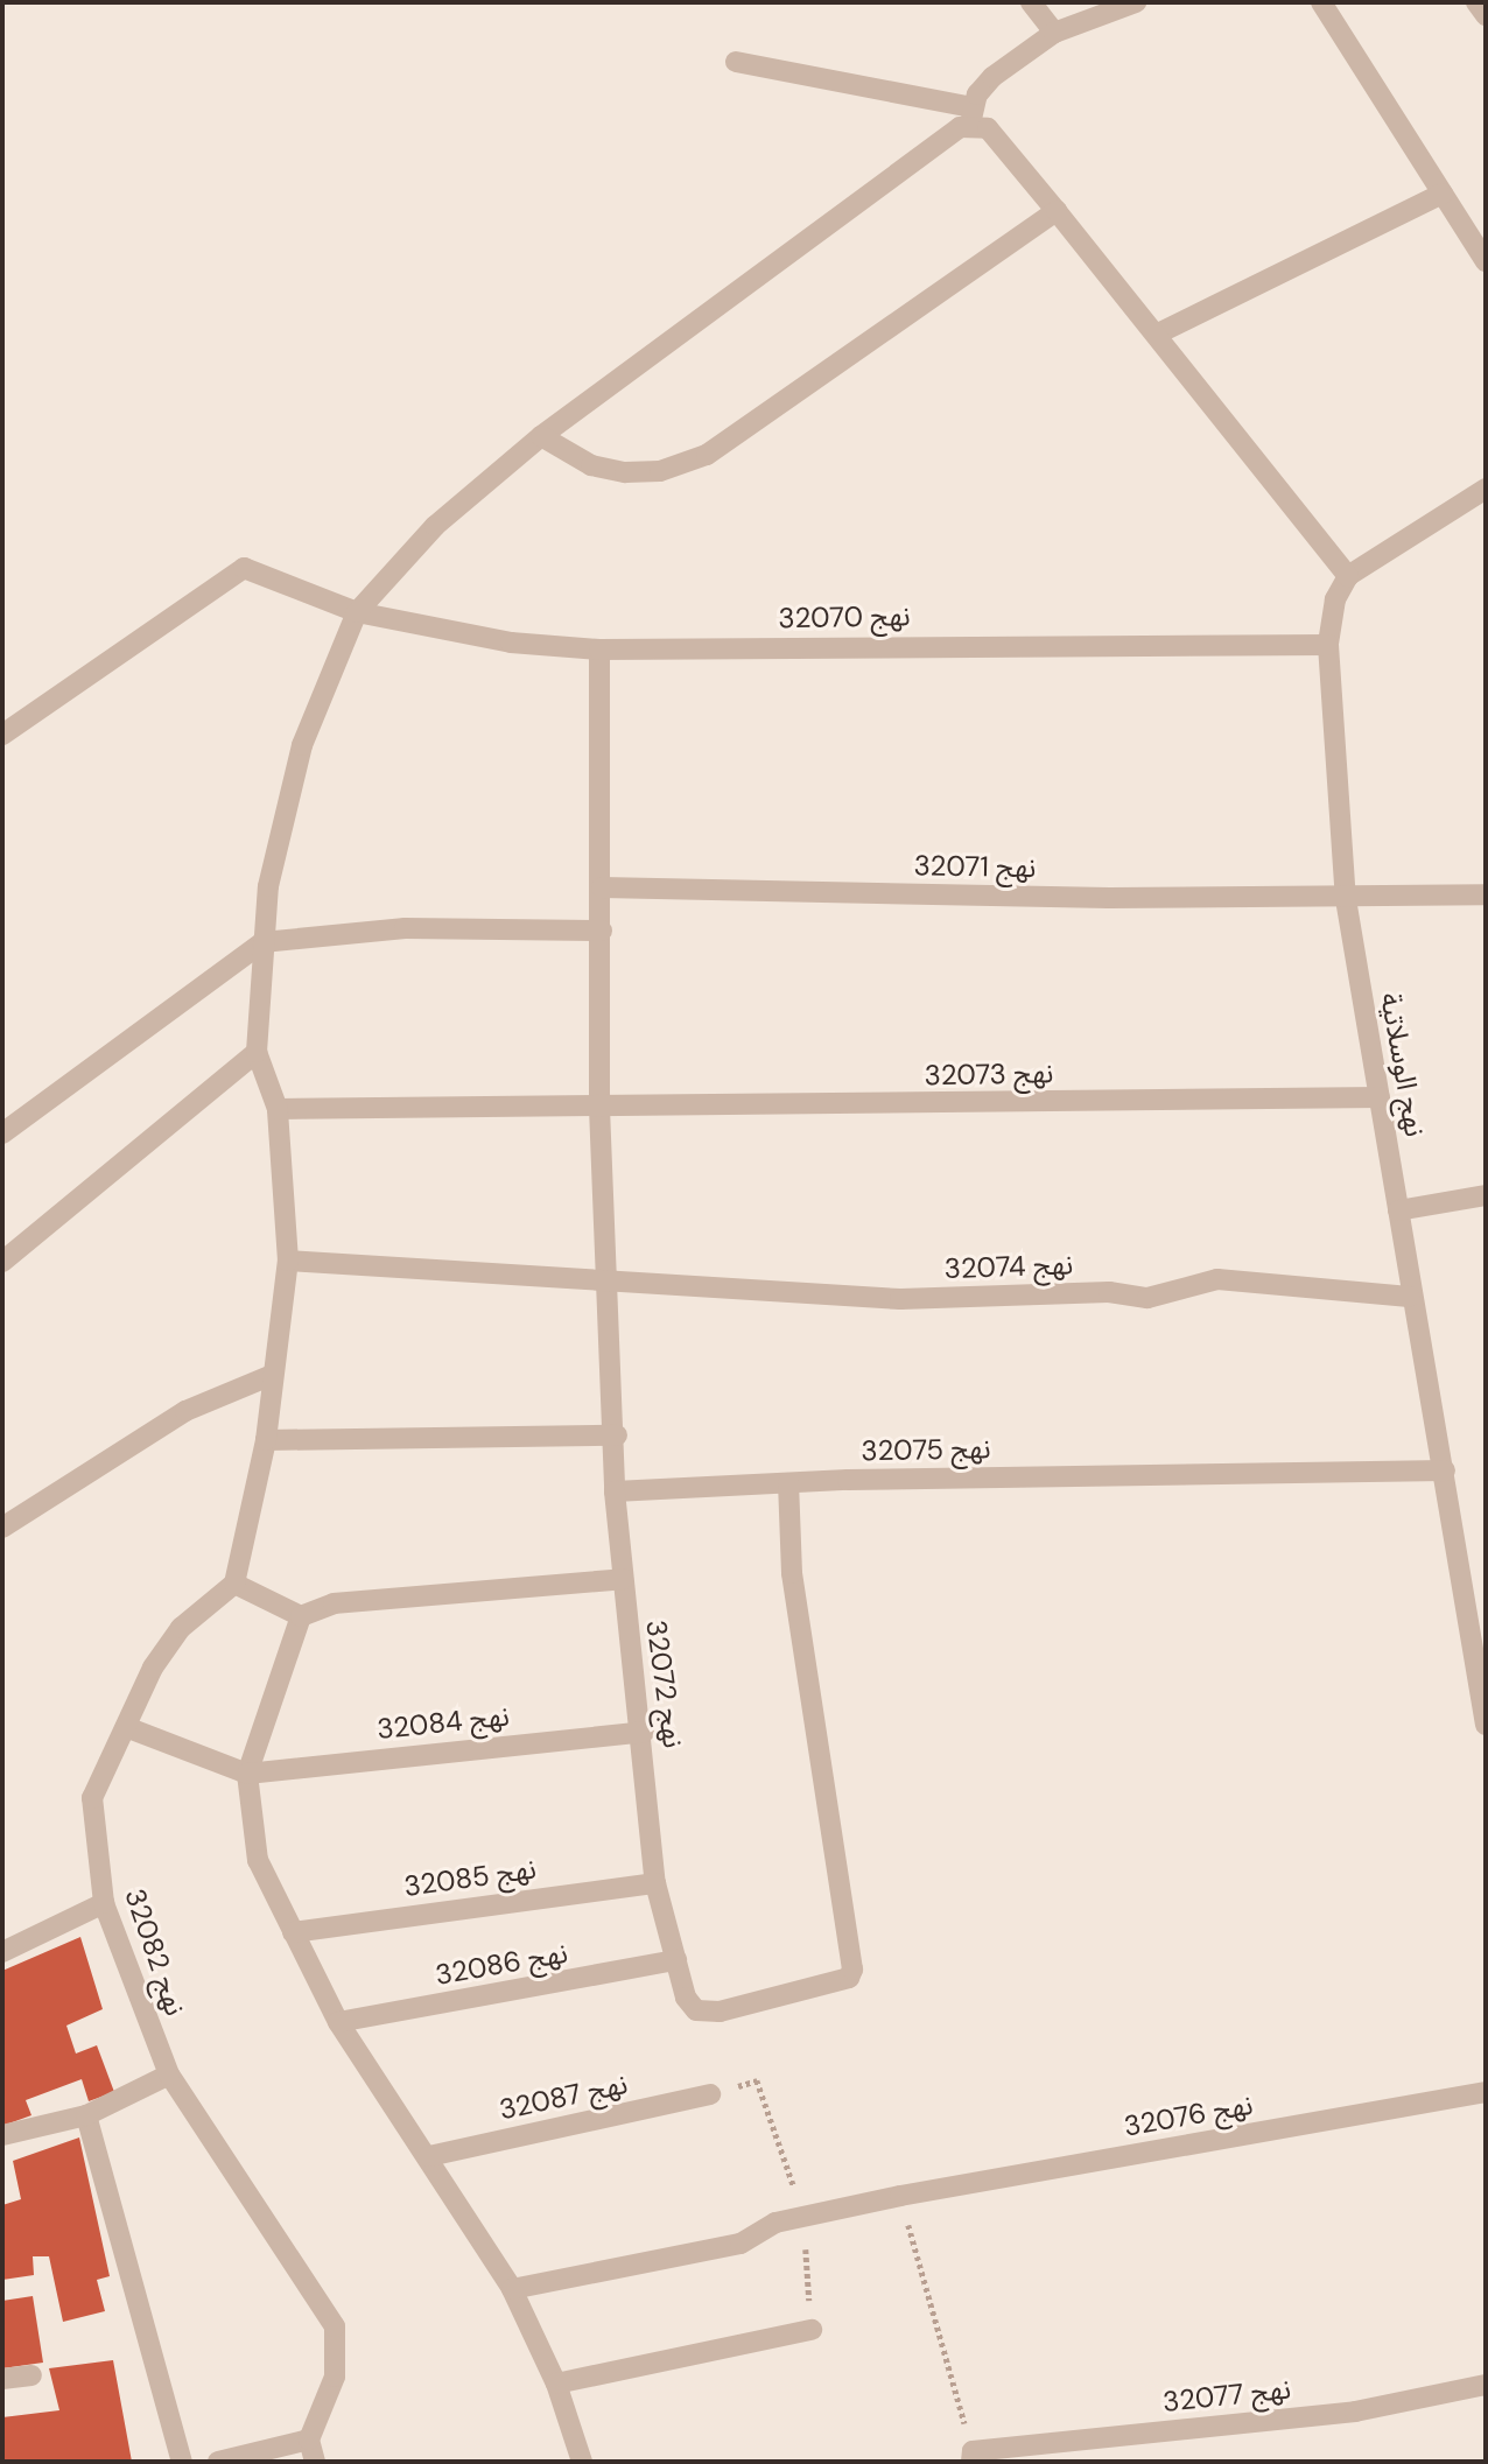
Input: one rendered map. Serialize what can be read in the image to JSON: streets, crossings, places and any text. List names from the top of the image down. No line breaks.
{"streets":{"street":["نهج 32070","نهج 32071","نهج الوسلاتية","نهج 32073","نهج 32074","نهج 32075","نهج 32072","نهج 32084","نهج 32085","نهج 32082","نهج 32086","نهج 32087","نهج 32076","نهج 32077"]},"crossings":[["نهج 32070","نهج الوسلاتية"],["نهج 32071","نهج الوسلاتية"],["نهج الوسلاتية","نهج 32073"],["نهج الوسلاتية","نهج 32074"],["نهج الوسلاتية","نهج 32075"],["نهج 32075","نهج 32072"],["نهج 32072","نهج 32084"],["نهج 32072","نهج 32085"],["نهج 32072","نهج 32086"]]}
